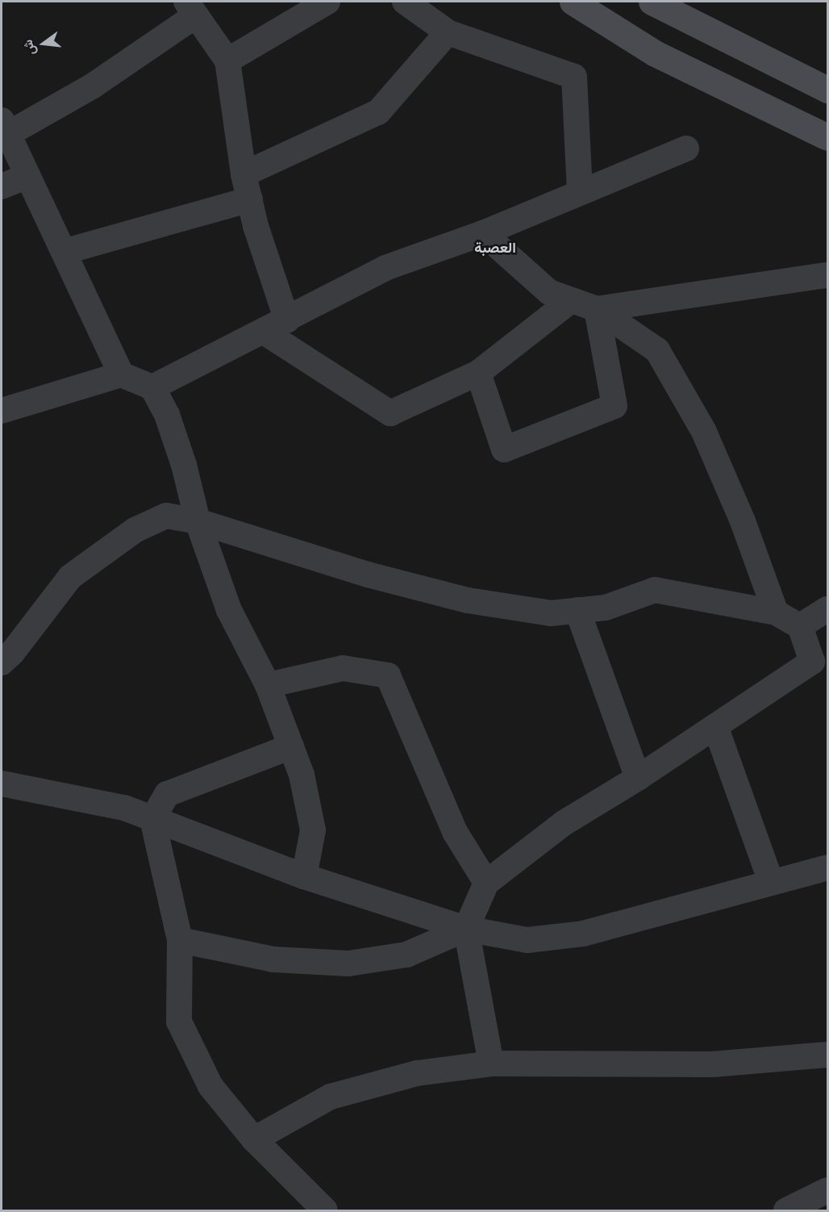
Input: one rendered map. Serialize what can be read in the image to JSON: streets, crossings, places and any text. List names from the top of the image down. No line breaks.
{"districts":["العصبة"],"north":"left"}
